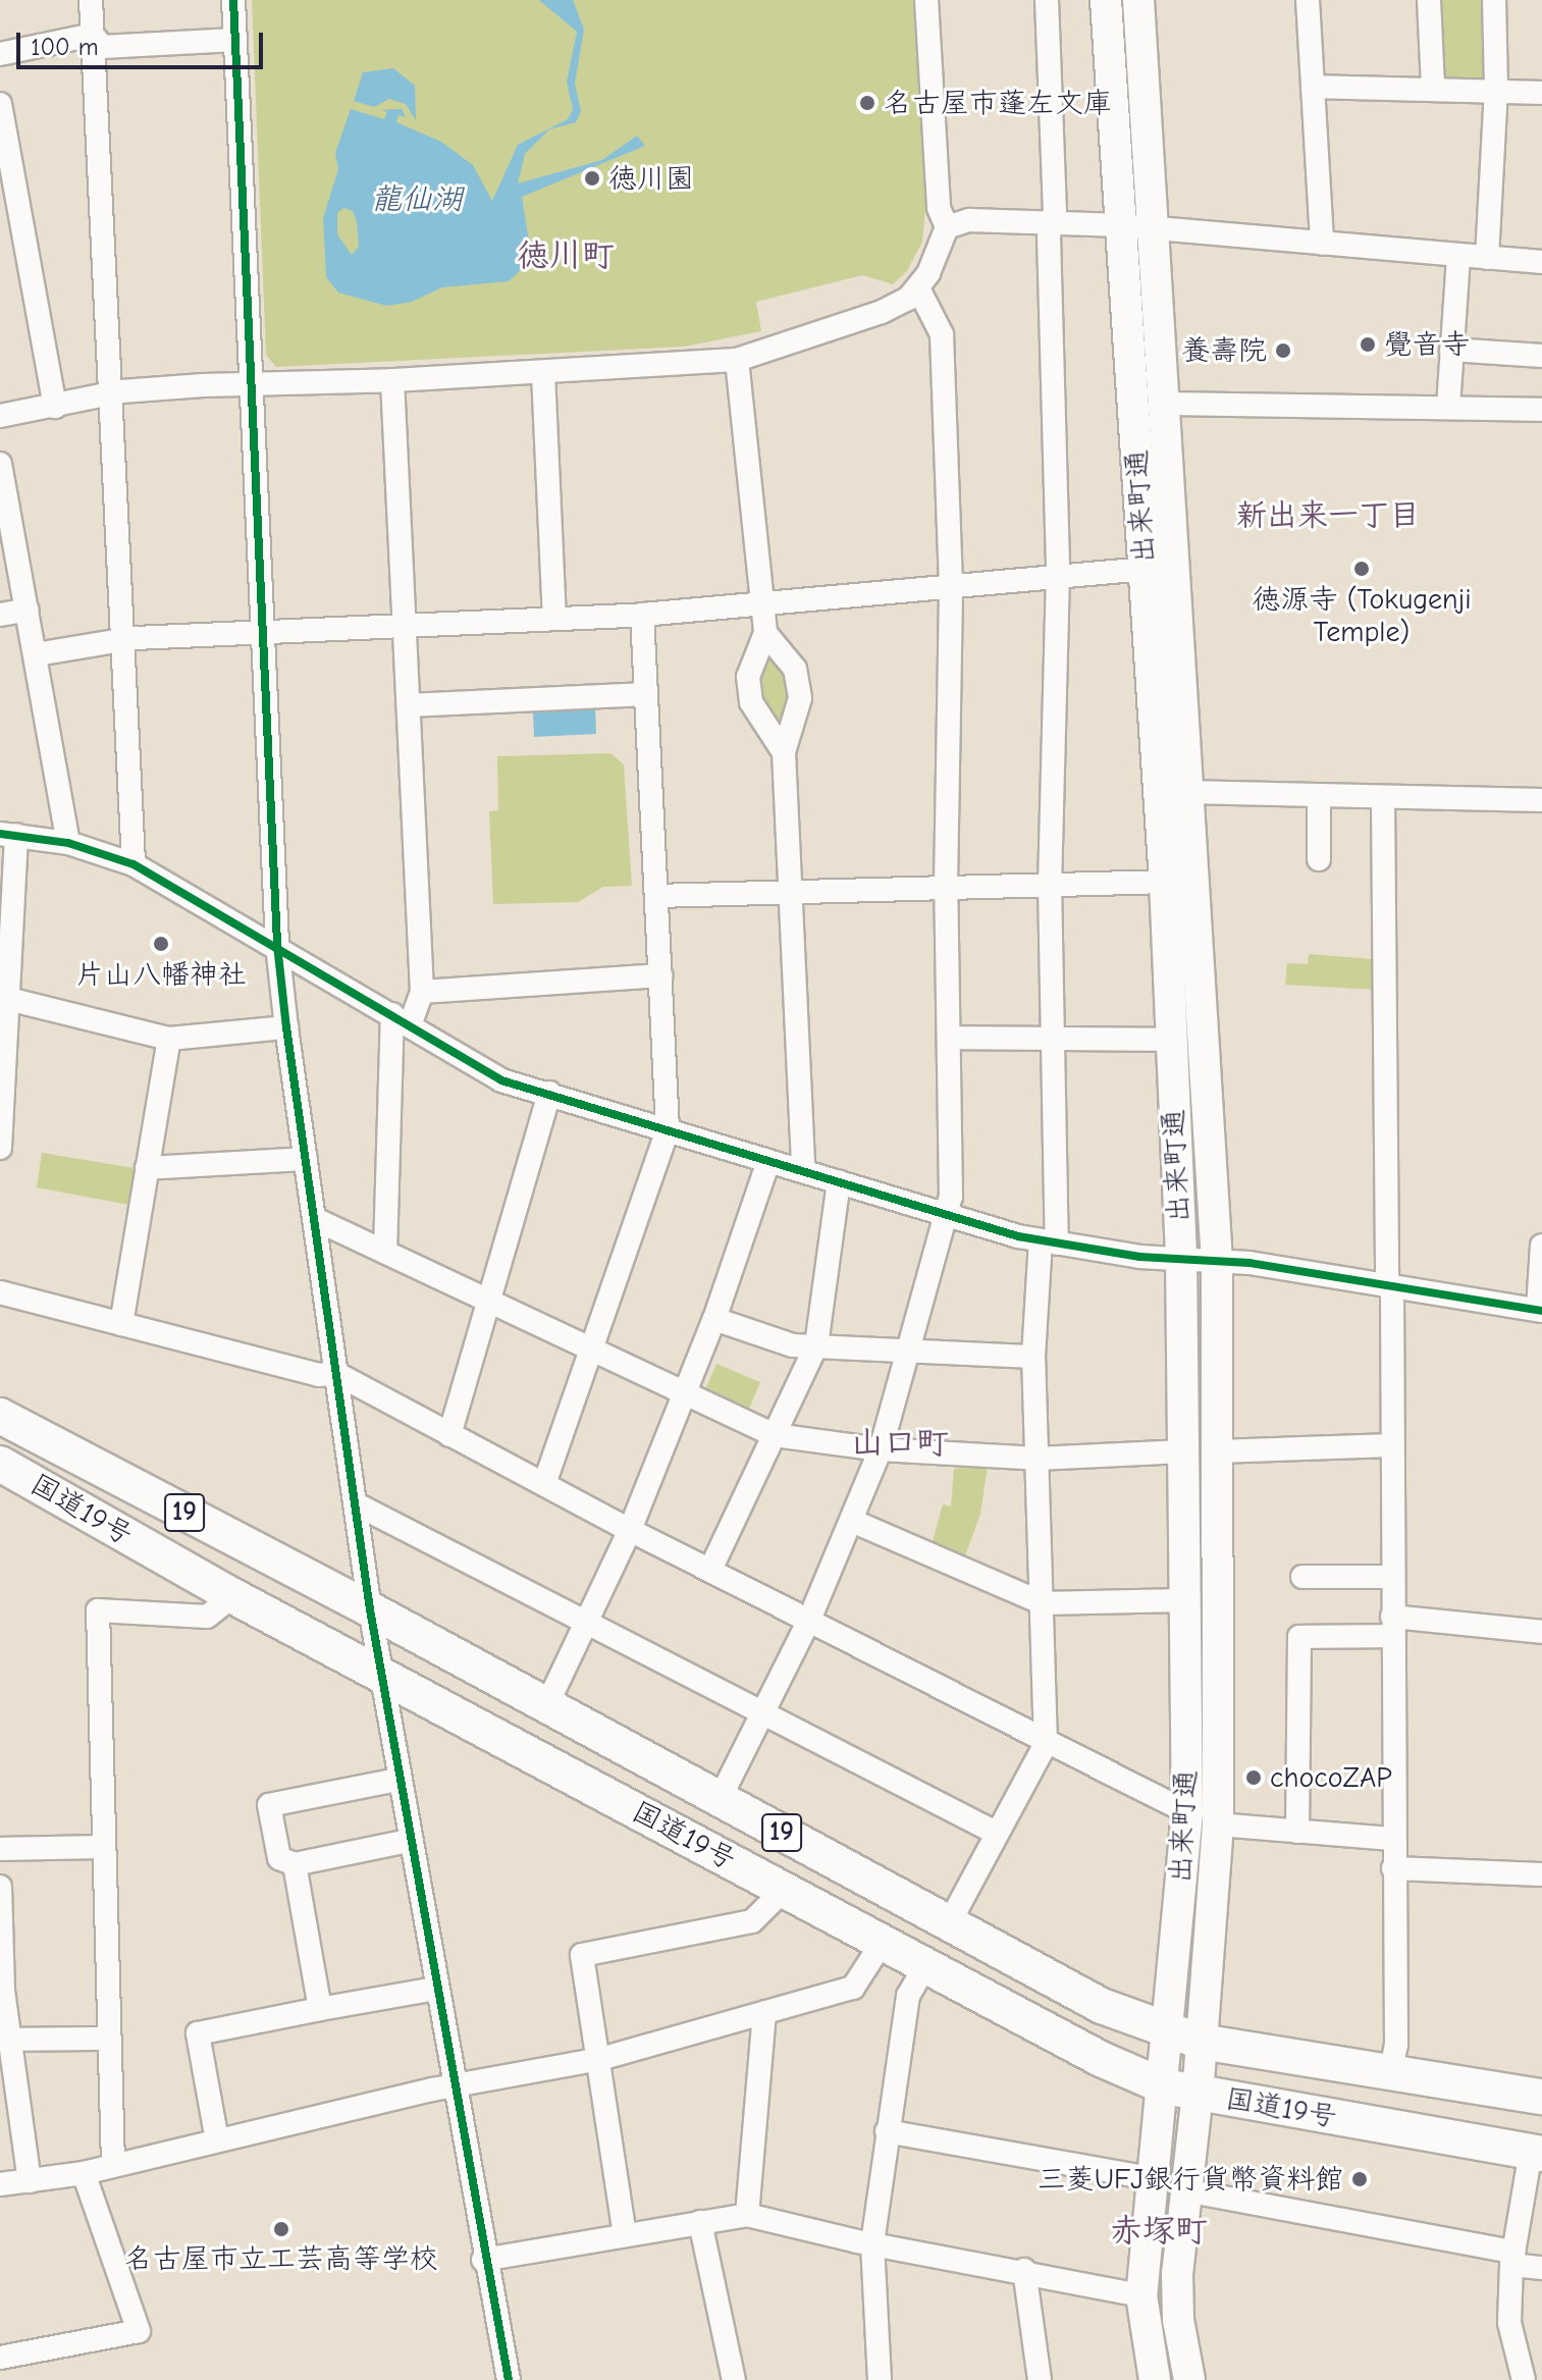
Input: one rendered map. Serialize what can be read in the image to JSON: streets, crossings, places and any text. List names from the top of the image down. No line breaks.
{"streets":{"highway":["国道19号","19"],"main road":["出来町通"]},"crossings":[["出来町通","国道19号"]],"districts":["徳川町","新出来一丁目","山口町","赤塚町"],"water":["龍仙湖"],"places":["名古屋市蓬左文庫","徳川園","覺音寺","養壽院","徳源寺 (Tokugenji Temple)","片山八幡神社","chocoZAP","三菱UFJ銀行貨幣資料館","名古屋市立工芸高等学校"],"scale_bar":"100 m"}
